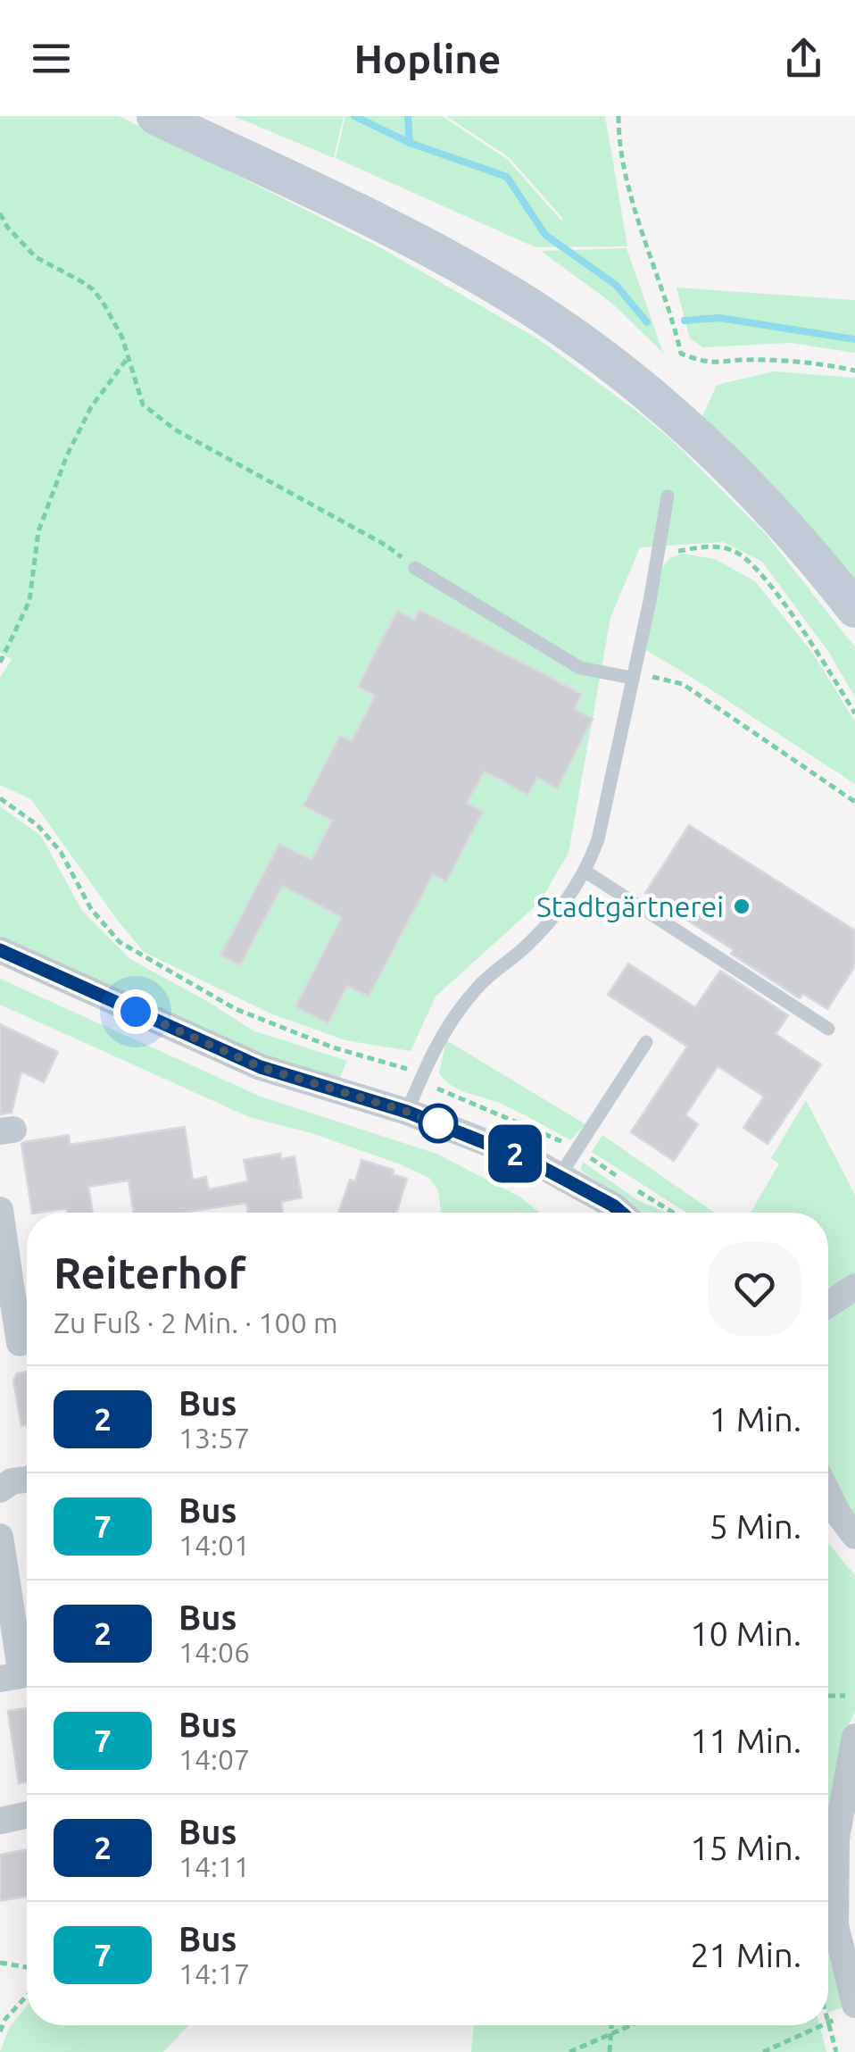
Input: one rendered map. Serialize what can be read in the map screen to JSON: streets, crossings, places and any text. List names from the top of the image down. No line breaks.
{"places":["Stadtgärtnerei"],"lines":["bus line 2"],"page":{"header":"Hopline","on_map":"2","heading":["Reiterhof","Zu Fuß · 2 Min. · 100 m"],"list":[{"mark":"2","name":"Bus","note":"13:57","value":"1 Min."},{"mark":"7","name":"Bus","note":"14:01","value":"5 Min."},{"mark":"2","name":"Bus","note":"14:06","value":"10 Min."},{"mark":"7","name":"Bus","note":"14:07","value":"11 Min."},{"mark":"2","name":"Bus","note":"14:11","value":"15 Min."},{"mark":"7","name":"Bus","note":"14:17","value":"21 Min."}]}}
